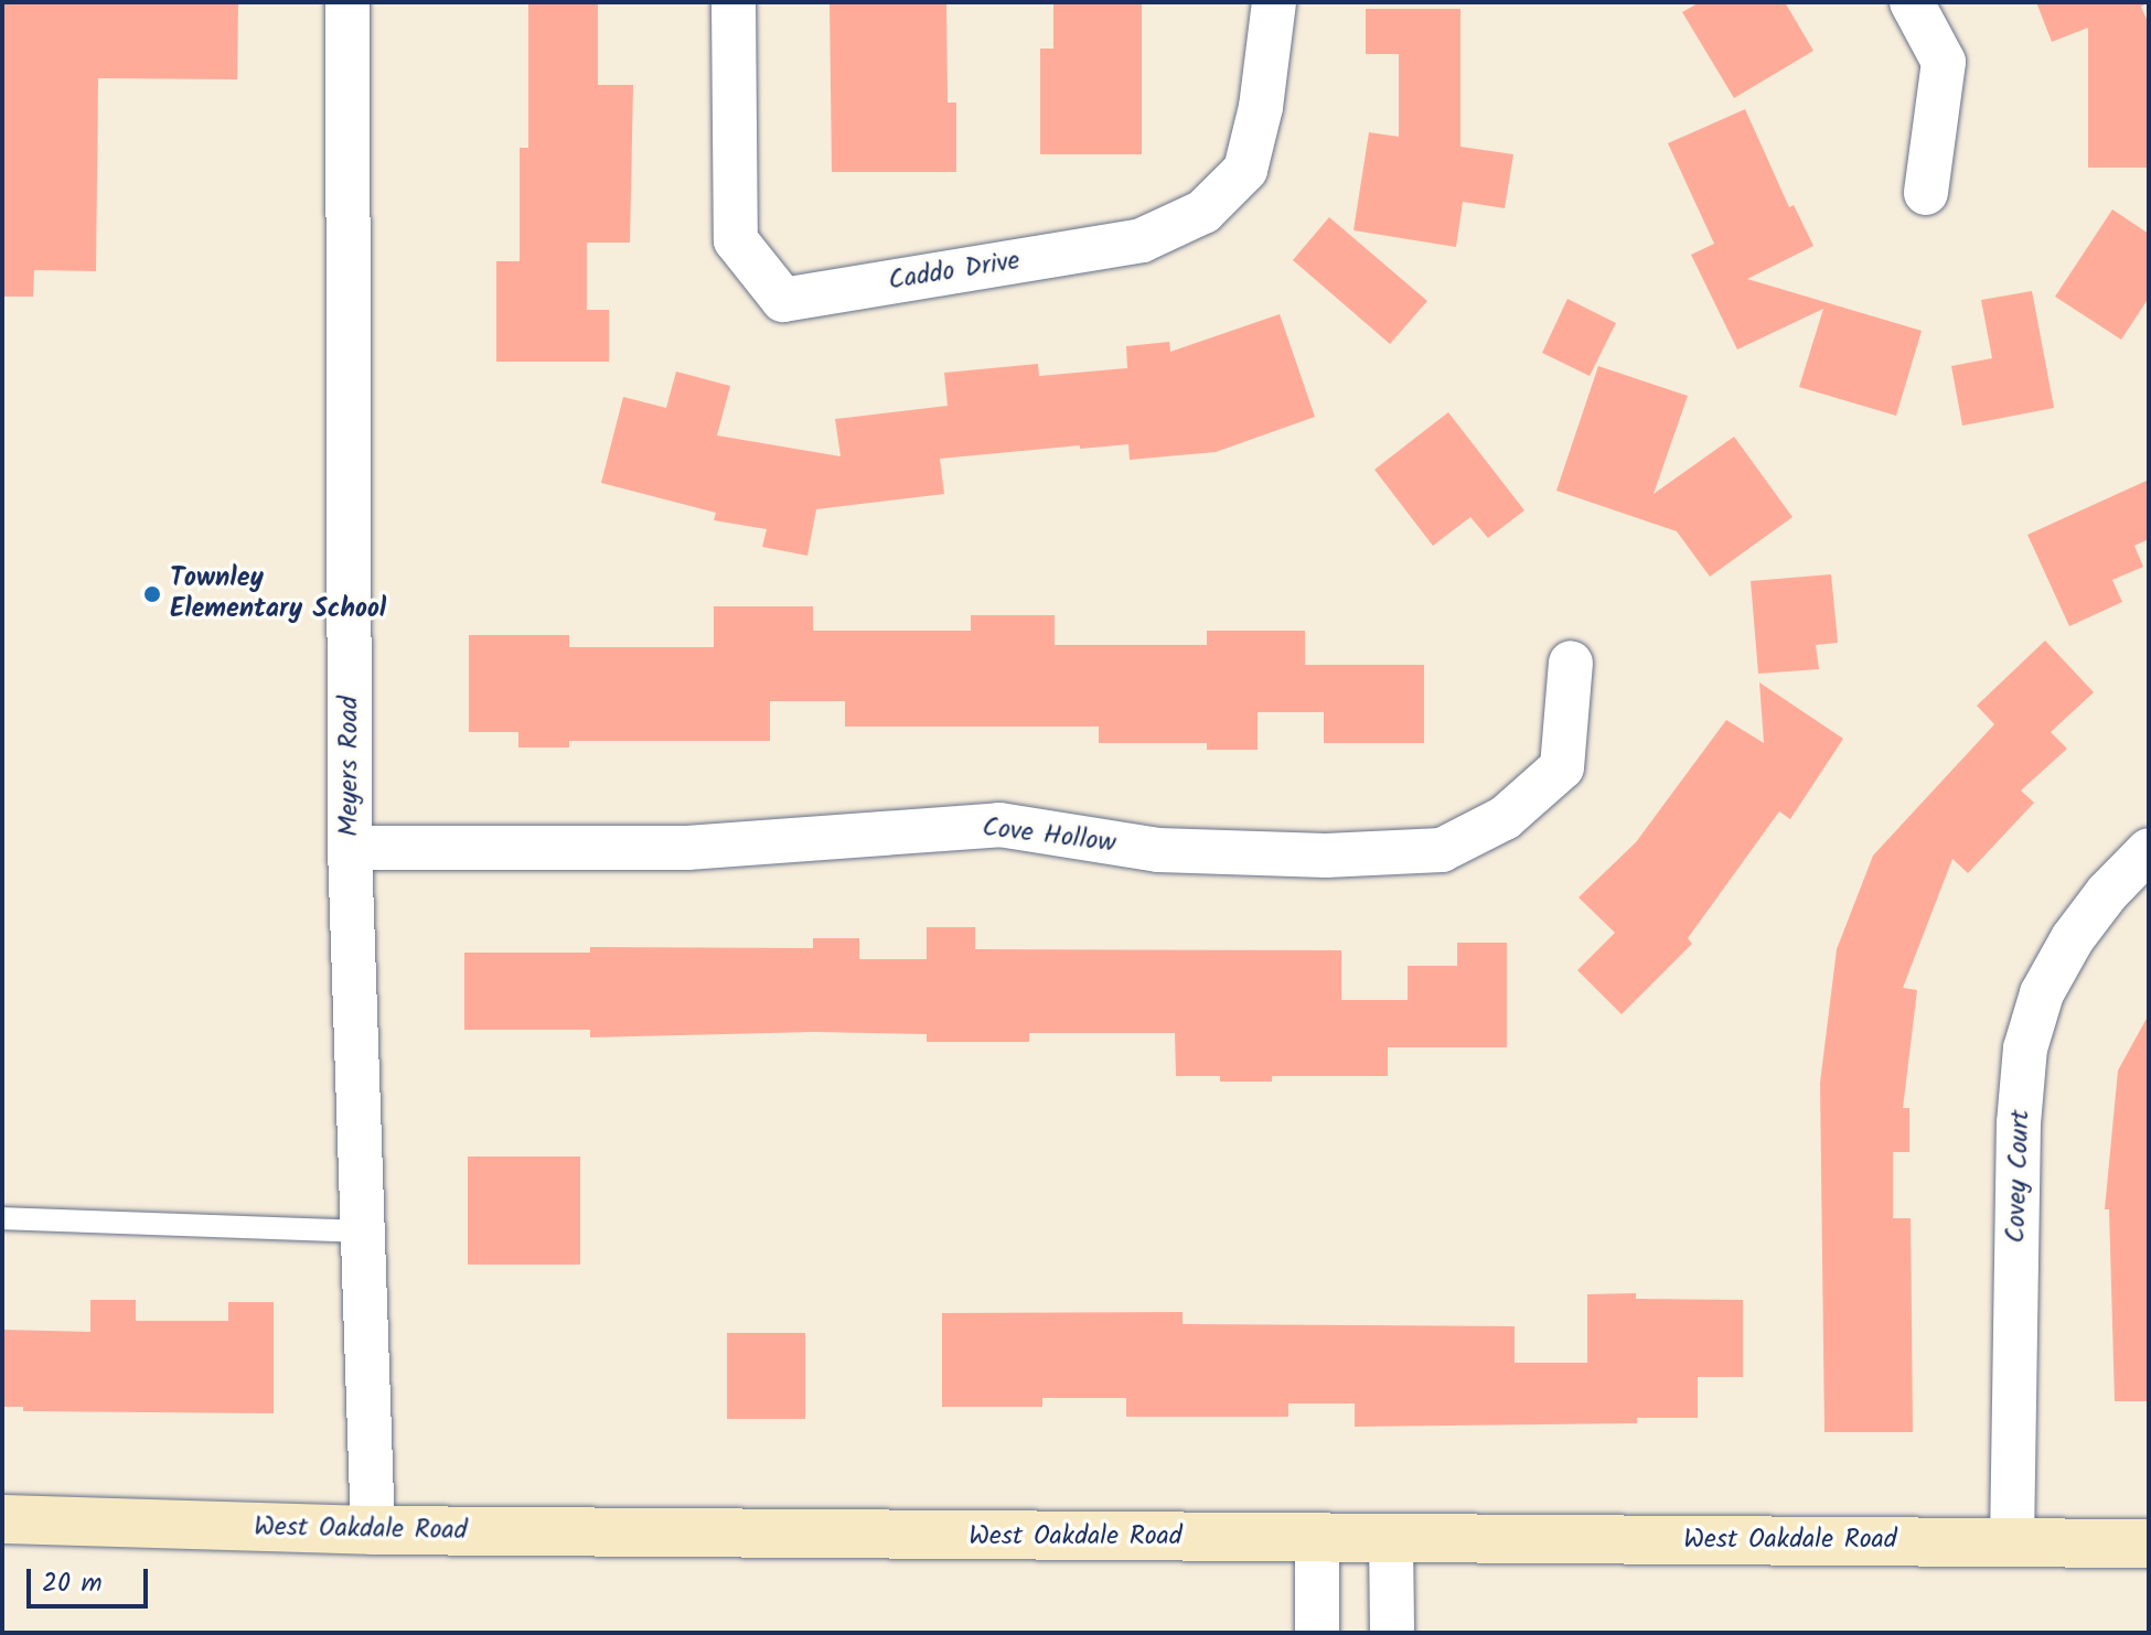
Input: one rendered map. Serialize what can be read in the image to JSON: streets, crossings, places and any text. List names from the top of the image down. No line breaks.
{"streets":{"street":["Caddo Drive","Meyers Road","Cove Hollow","Covey Court","West Oakdale Road"]},"crossings":[["Meyers Road","Cove Hollow"],["Meyers Road","West Oakdale Road"],["Covey Court","West Oakdale Road"]],"places":["Townley Elementary School"],"scale_bar":"20 m"}
